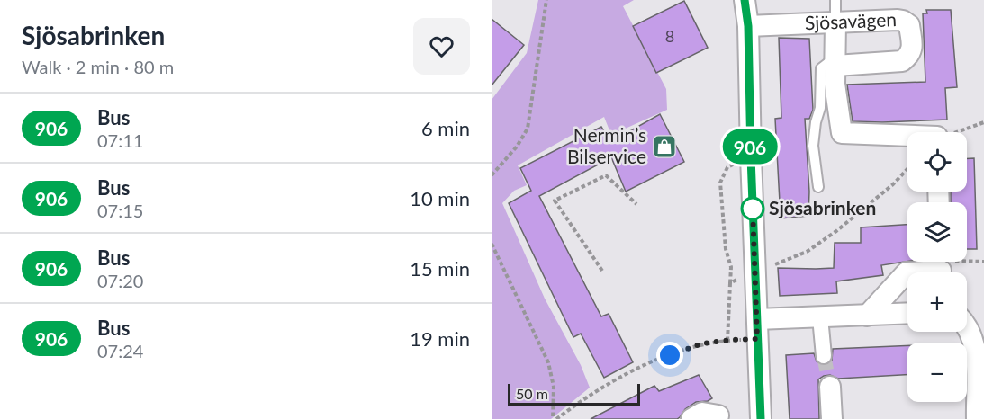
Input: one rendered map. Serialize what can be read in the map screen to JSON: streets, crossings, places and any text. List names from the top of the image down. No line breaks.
{"streets":{"street":["Sjösavägen"]},"places":{"shop":["Nermin’s Bilservice"],"other":["Sjösabrinken"]},"lines":["bus line 906"],"house_numbers":["8"],"scale_bar":"50 m","page":{"heading":["Sjösabrinken","Walk · 2 min · 80 m"],"on_map":"906","list":[{"mark":"906","name":"Bus","note":"07:11","value":"6 min"},{"mark":"906","name":"Bus","note":"07:15","value":"10 min"},{"mark":"906","name":"Bus","note":"07:20","value":"15 min"},{"mark":"906","name":"Bus","note":"07:24","value":"19 min"}],"map_buttons":["+","−"],"scale":"50 m"}}
